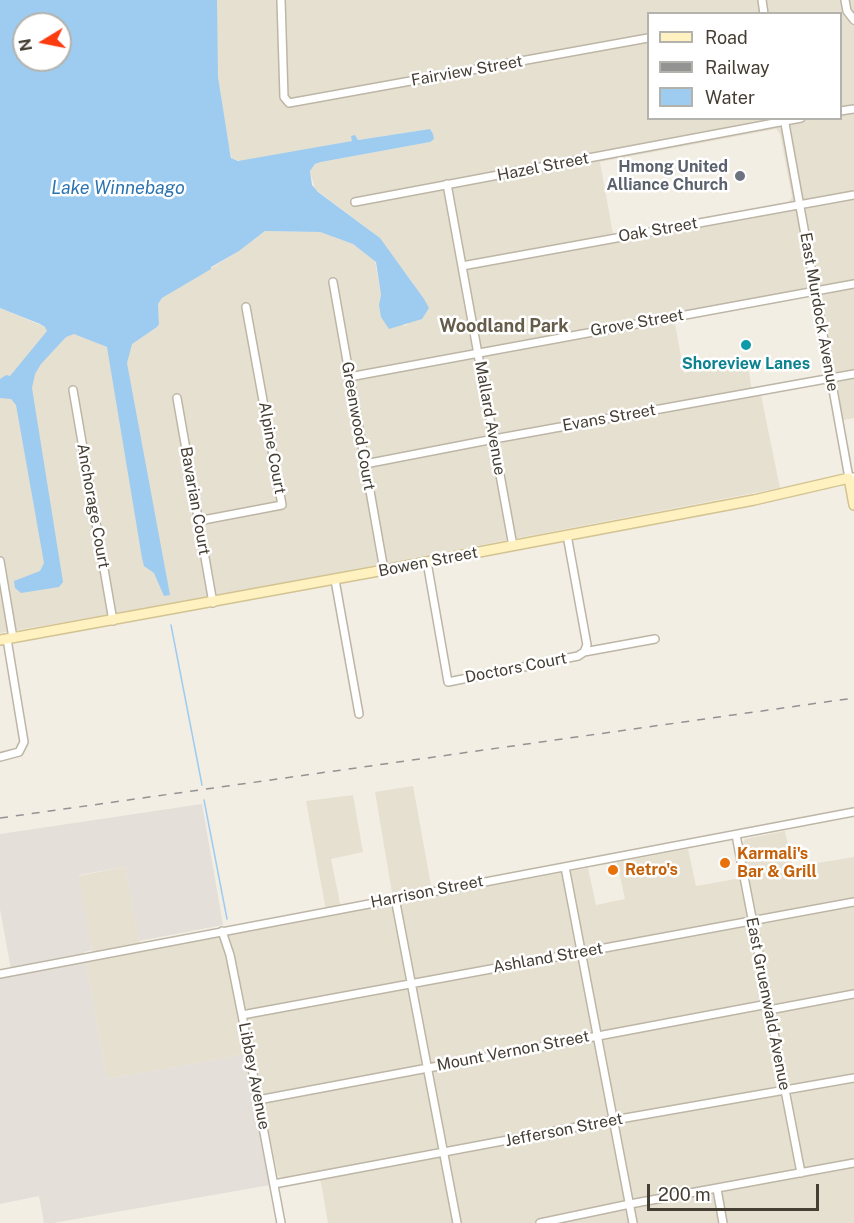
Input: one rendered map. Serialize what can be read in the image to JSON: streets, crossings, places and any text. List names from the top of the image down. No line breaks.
{"streets":{"main road":["East Murdock Avenue","Bowen Street"],"street":["Fairview Street","Hazel Street","Oak Street","Grove Street","Mallard Avenue","Evans Street","Greenwood Court","Alpine Court","Bavarian Court","Anchorage Court","Doctors Court","Harrison Street","Ashland Street","East Gruenwald Avenue","Mount Vernon Street","Libbey Avenue","Jefferson Street"]},"crossings":[["Hazel Street","East Murdock Avenue"],["Hazel Street","Mallard Avenue"],["Oak Street","East Murdock Avenue"],["Oak Street","Mallard Avenue"],["East Murdock Avenue","Grove Street"],["East Murdock Avenue","Evans Street"],["East Murdock Avenue","Bowen Street"],["Grove Street","Mallard Avenue"],["Grove Street","Greenwood Court"],["Mallard Avenue","Evans Street"],["Mallard Avenue","Bowen Street"],["Evans Street","Greenwood Court"],["Greenwood Court","Bowen Street"],["Alpine Court","Bavarian Court"],["Bavarian Court","Bowen Street"],["Anchorage Court","Bowen Street"],["Bowen Street","Doctors Court"],["Harrison Street","East Gruenwald Avenue"],["Harrison Street","Libbey Avenue"],["Ashland Street","East Gruenwald Avenue"],["Ashland Street","Libbey Avenue"],["East Gruenwald Avenue","Mount Vernon Street"],["East Gruenwald Avenue","Jefferson Street"],["Mount Vernon Street","Libbey Avenue"],["Libbey Avenue","Jefferson Street"]],"districts":["Woodland Park"],"water":["Lake Winnebago"],"places":["Hmong United Alliance Church","Shoreview Lanes","Karmali's Bar & Grill","Retro's"],"legend":["Road","Railway","Water"],"scale_bar":"200 m","north":"left"}
